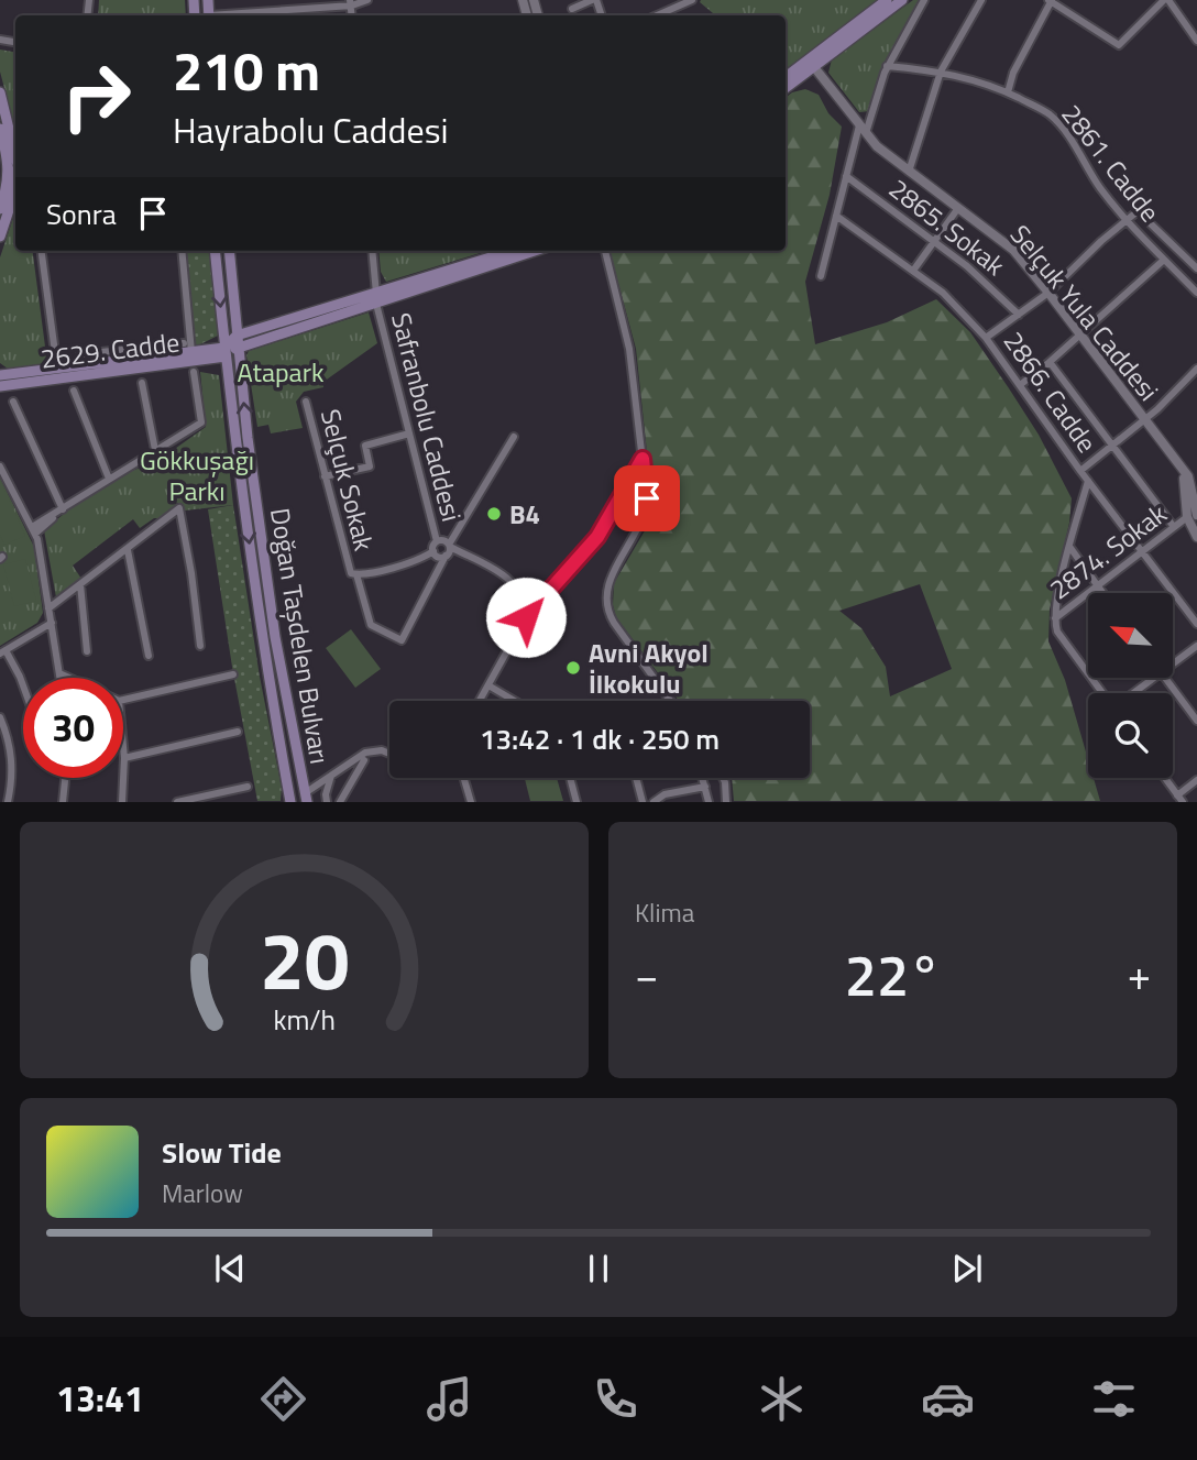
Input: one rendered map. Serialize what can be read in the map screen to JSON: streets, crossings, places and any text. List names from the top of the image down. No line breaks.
{"streets":{"main road":["2629. Cadde","Doğan Taşdelen Bulvarı"],"street":["2861. Cadde","2865. Sokak","Selçuk Yula Caddesi","2866. Cadde","Safranbolu Caddesi","Selçuk Sokak","2874. Sokak"]},"crossings":[["Selçuk Yula Caddesi","2874. Sokak"],["2629. Cadde","Doğan Taşdelen Bulvarı"],["2866. Cadde","2874. Sokak"],["Safranbolu Caddesi","Selçuk Sokak"]],"parks":["Atapark","Gökkuşağı Parkı"],"places":["B4","Avni Akyol İlkokulu"],"north":"top left","page":{"turn":["210 m","Hayrabolu Caddesi"],"then":"Sonra","limit":"30","trip":"13:42 · 1 dk · 250 m","tile":"Klima","heat":["−","22°","+"],"song":["Slow Tide","Marlow"],"tabs":"13:41","gauge":["20","km/h"]}}
